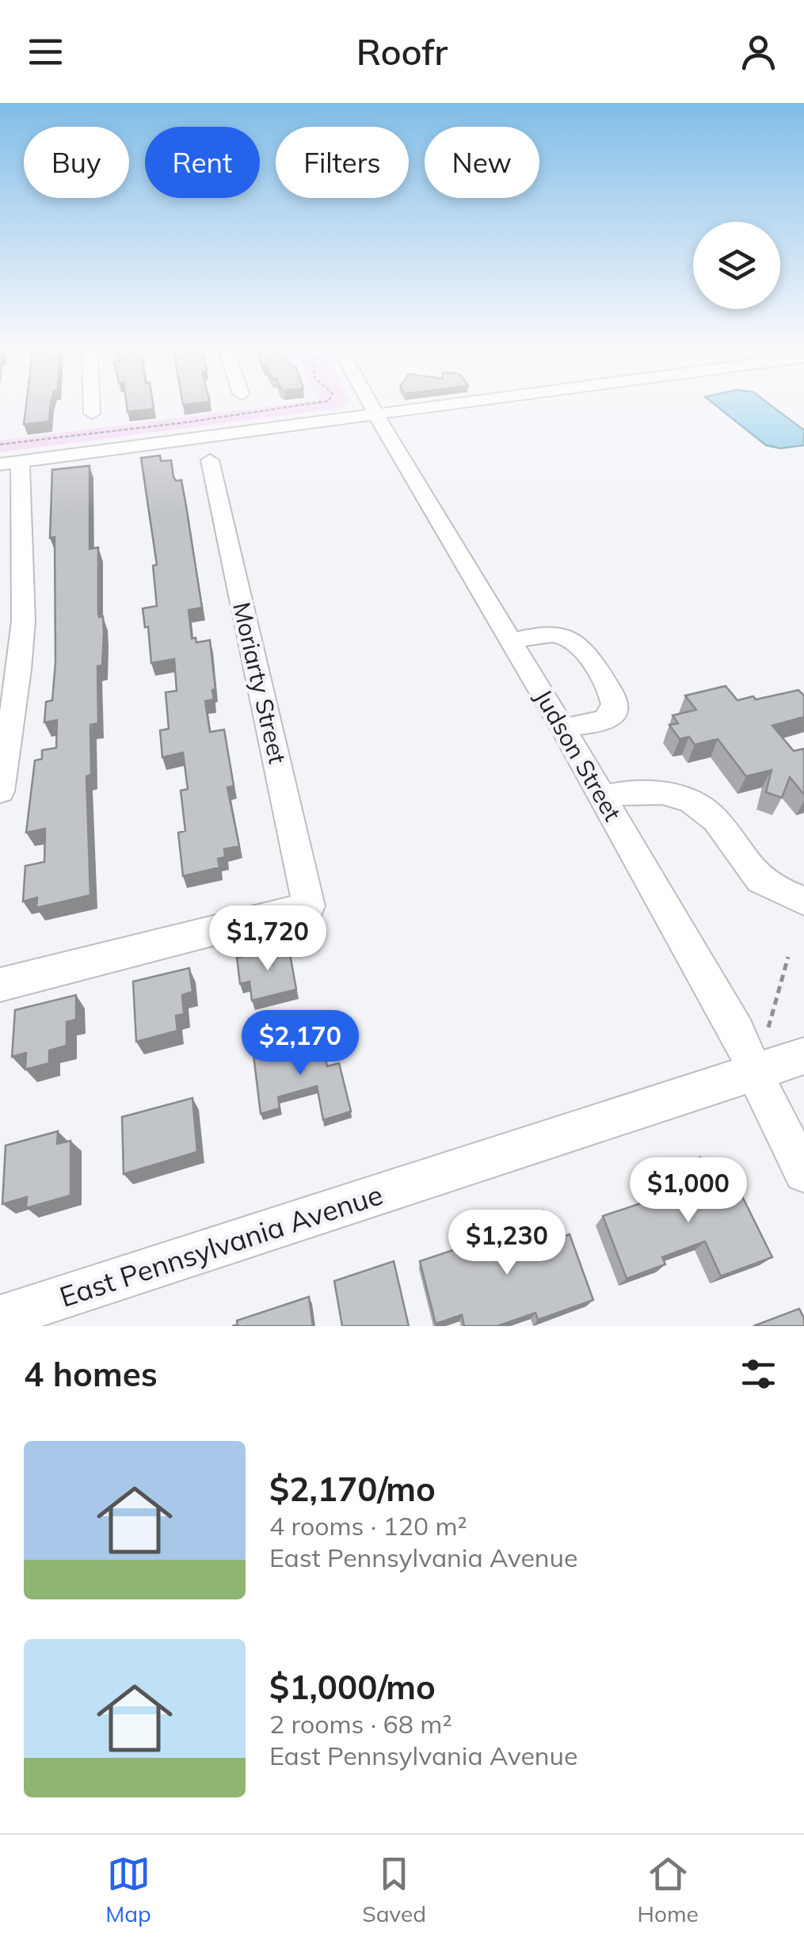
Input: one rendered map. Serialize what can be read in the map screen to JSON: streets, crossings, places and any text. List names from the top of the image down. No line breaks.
{"streets":{"street":["Moriarty Street","Judson Street","East Pennsylvania Avenue"]},"crossings":[["Judson Street","East Pennsylvania Avenue"]],"page":{"header":"Roofr","chip":["Buy","Rent","Filters","New"],"price":["$1,720","$2,170","$1,000","$1,230"],"heading":"4 homes","list":[{"name":"$2,170/mo","note":"4 rooms · 120 m² · East Pennsylvania Avenue"},{"name":"$1,000/mo","note":"2 rooms · 68 m² · East Pennsylvania Avenue"}],"tabs":["Map","Saved","Home"]}}
